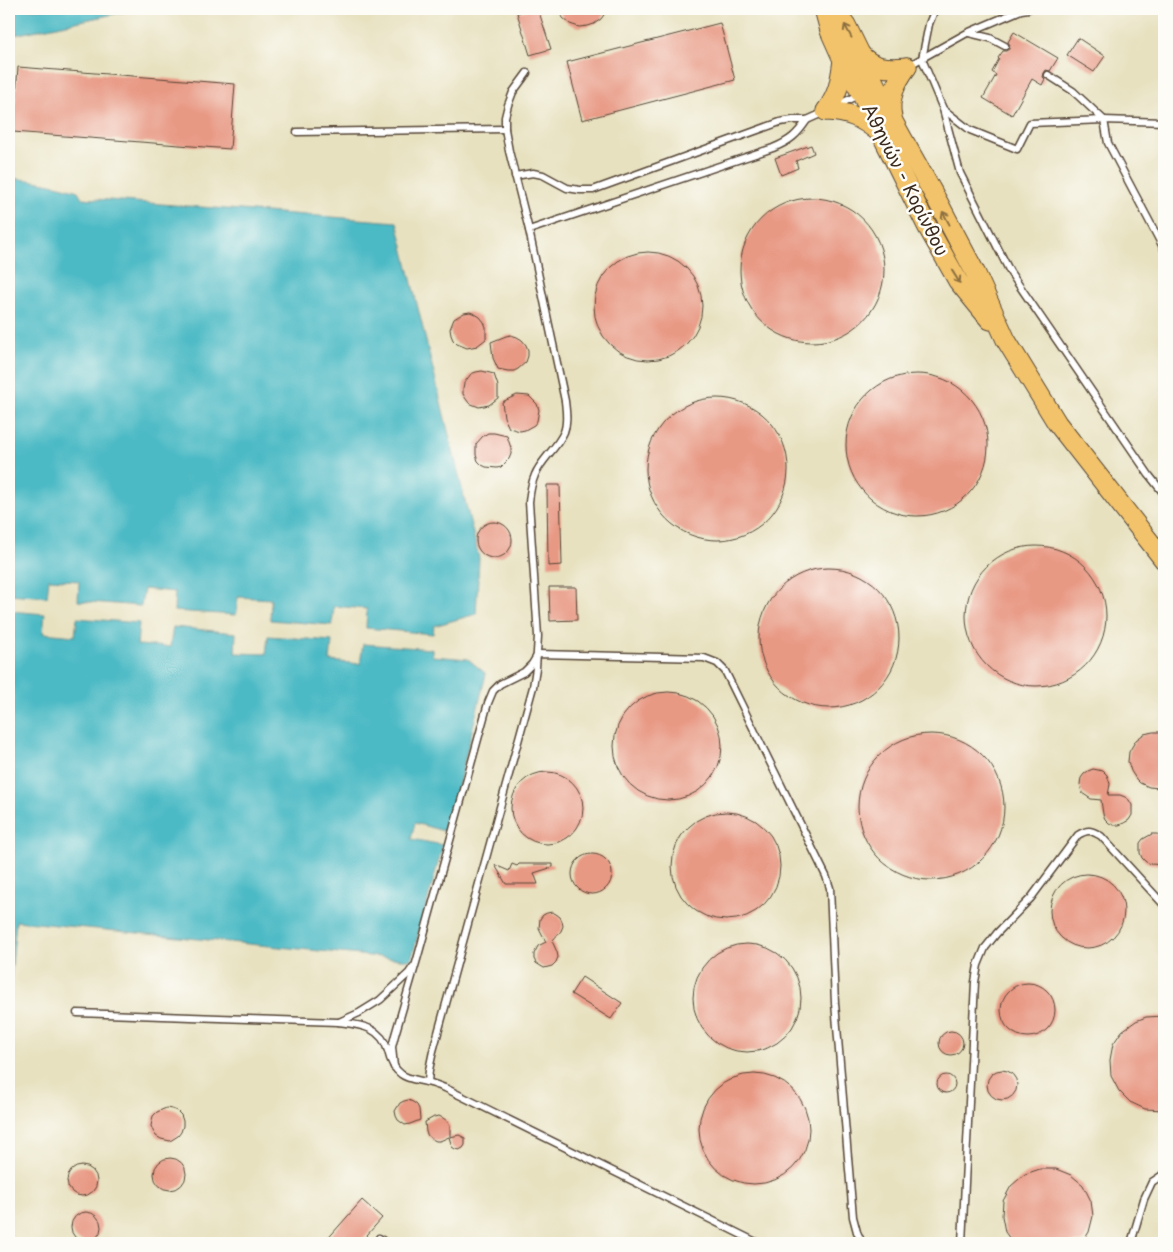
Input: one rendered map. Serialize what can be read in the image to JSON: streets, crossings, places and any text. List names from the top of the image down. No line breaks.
{"streets":{"main road":["Αθηνών - Κορίνθου"]}}
